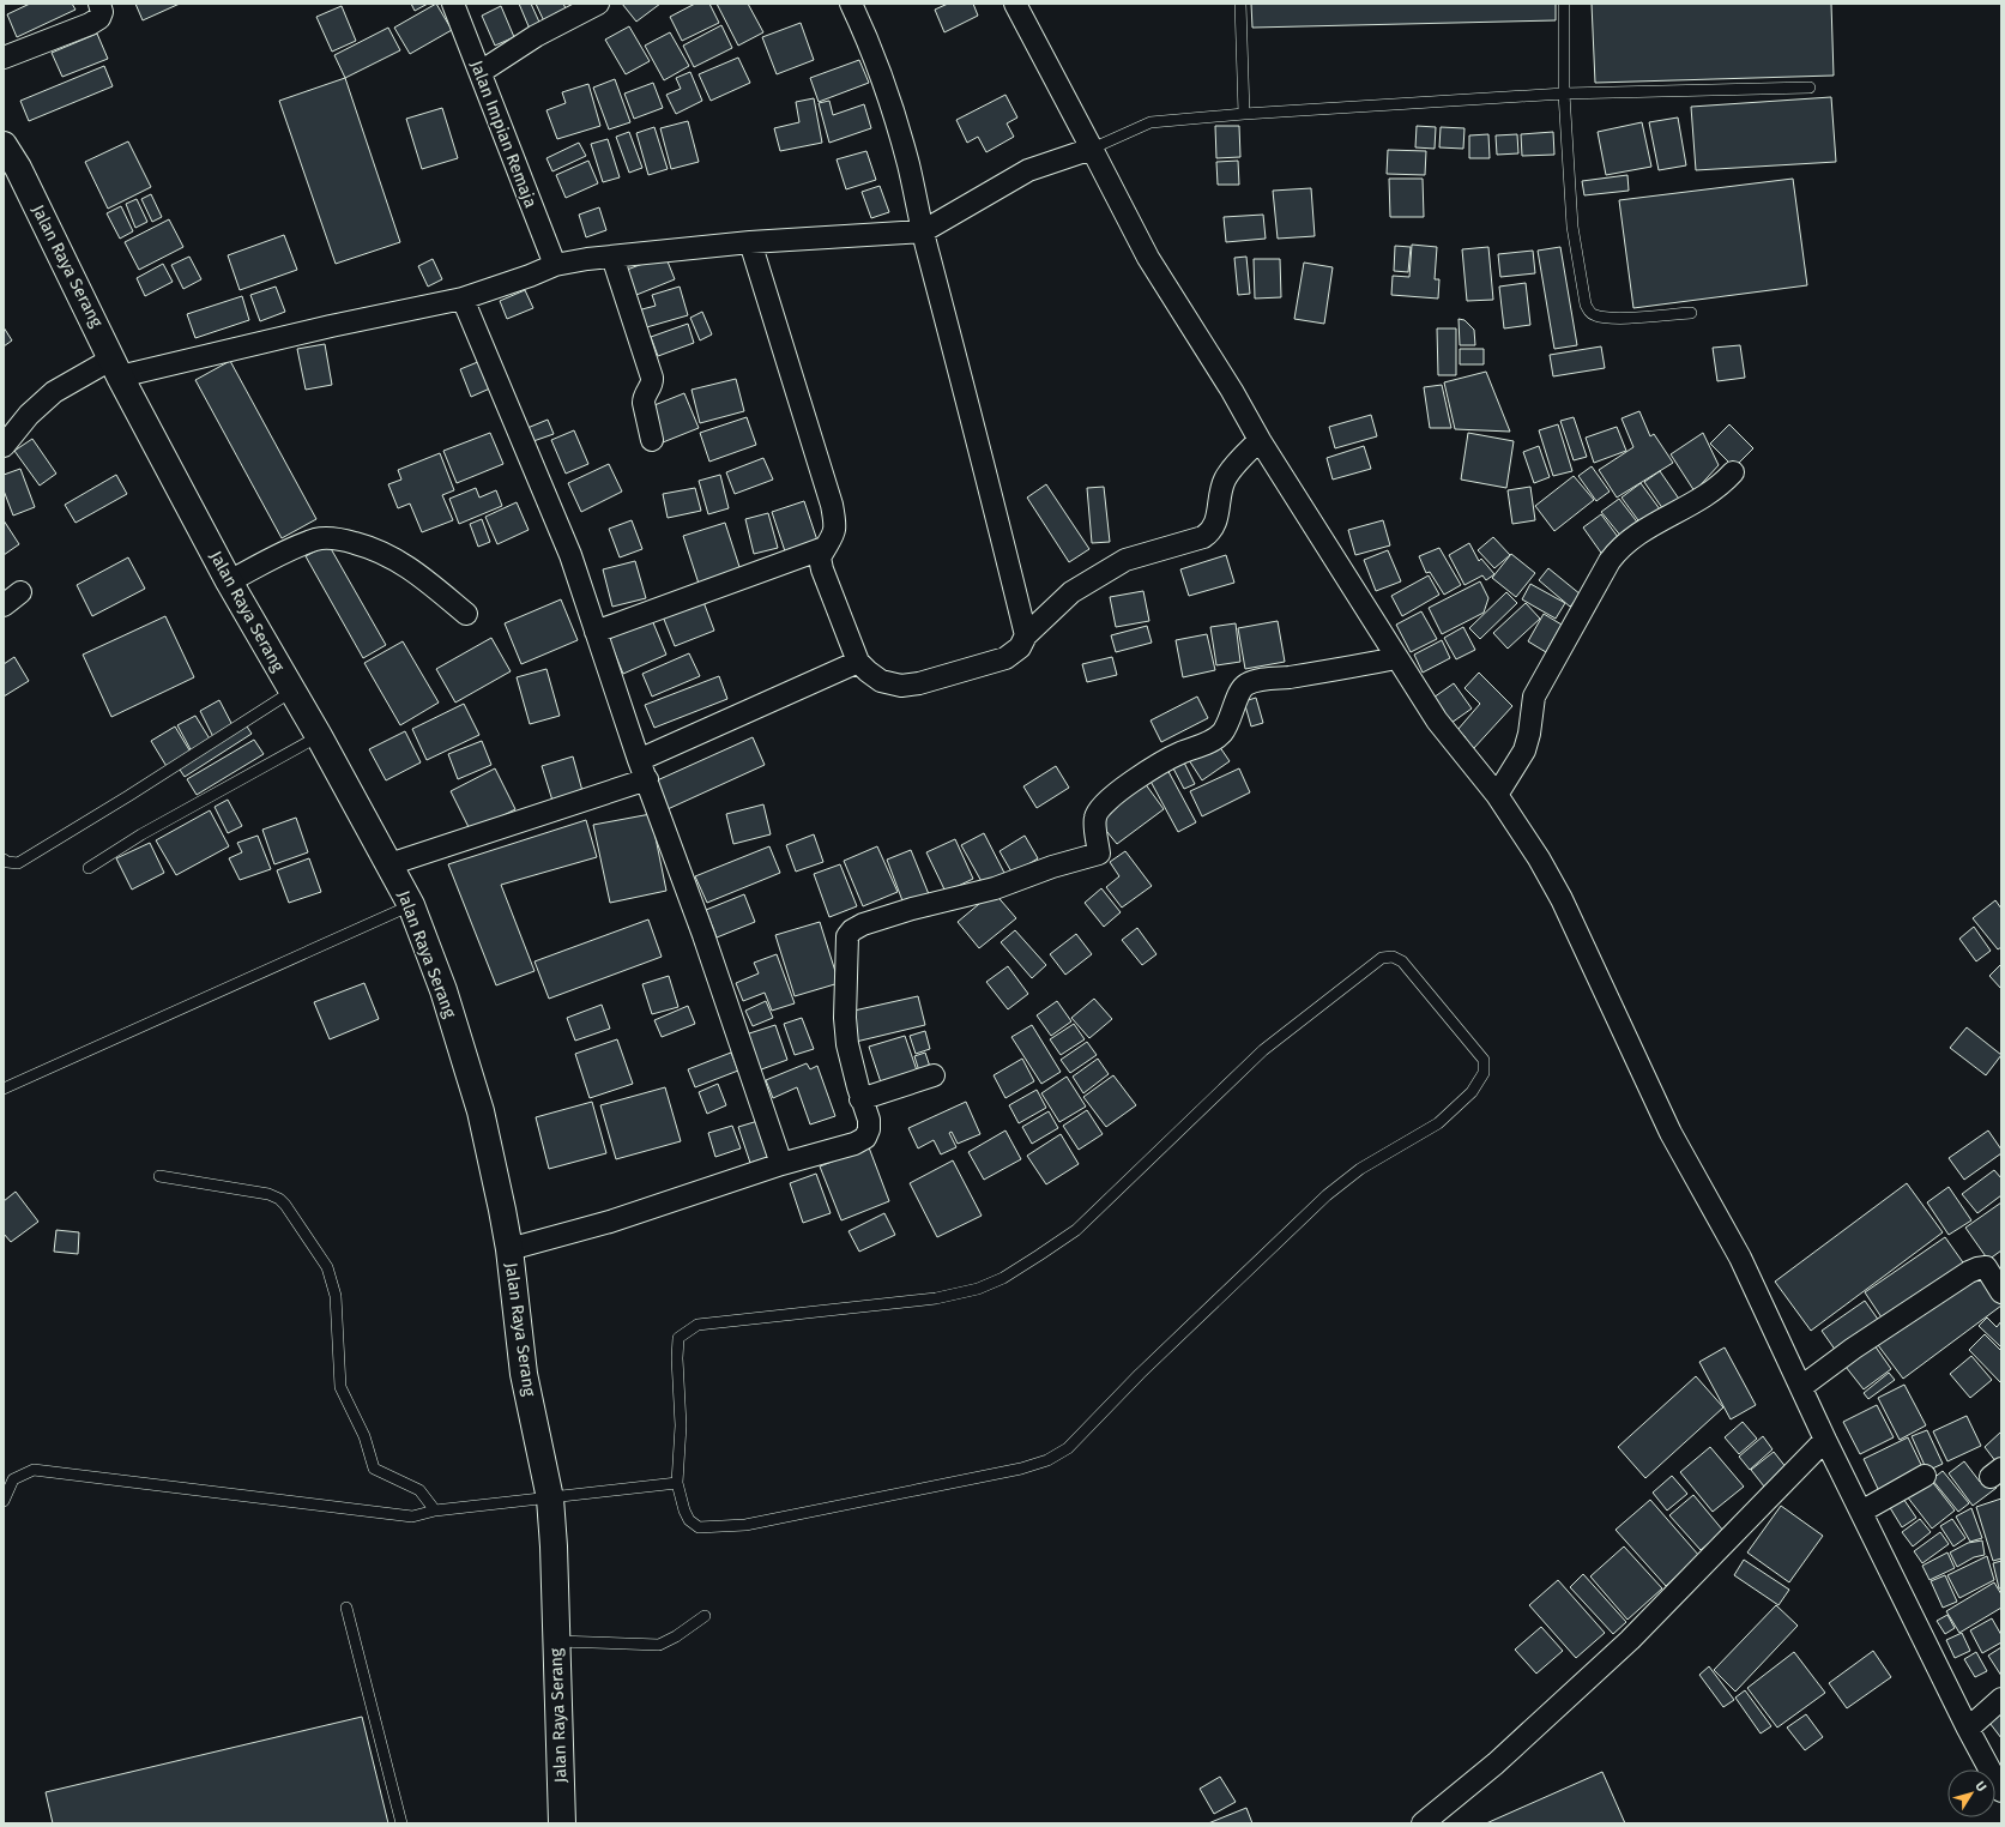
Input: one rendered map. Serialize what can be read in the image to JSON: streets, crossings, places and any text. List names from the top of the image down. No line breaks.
{"streets":{"highway":["Jalan Raya Serang"],"street":["Jalan Impian Remaja"]},"north":"top right"}
